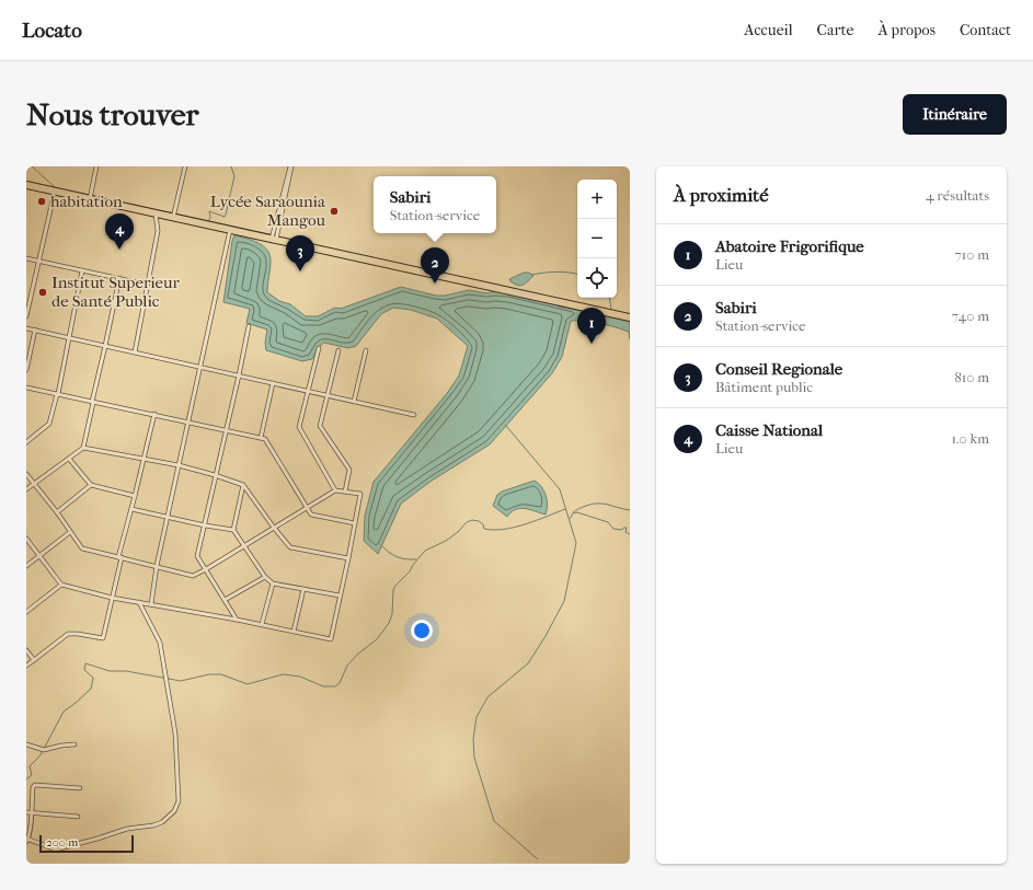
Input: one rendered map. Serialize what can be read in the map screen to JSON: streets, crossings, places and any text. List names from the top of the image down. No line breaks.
{"places":["habitation","Lycée Saraounia Mangou","Institut Superieur de Santé Public"],"scale_bar":"200 m","page":{"header":"Locato","nav":["Accueil","Carte","À propos","Contact"],"buttons":"Itinéraire","title":"Nous trouver","heading":["À proximité","4 résultats"],"popup":["Sabiri","Station-service"],"map_buttons":["+","−"],"pins":["4","3","2","1"],"list":[{"mark":"1","name":"Abatoire Frigorifique","note":"Lieu","value":"710 m"},{"mark":"2","name":"Sabiri","note":"Station-service","value":"740 m"},{"mark":"3","name":"Conseil Regionale","note":"Bâtiment public","value":"810 m"},{"mark":"4","name":"Caisse National","note":"Lieu","value":"1.0 km"}],"scale":"200 m"}}
